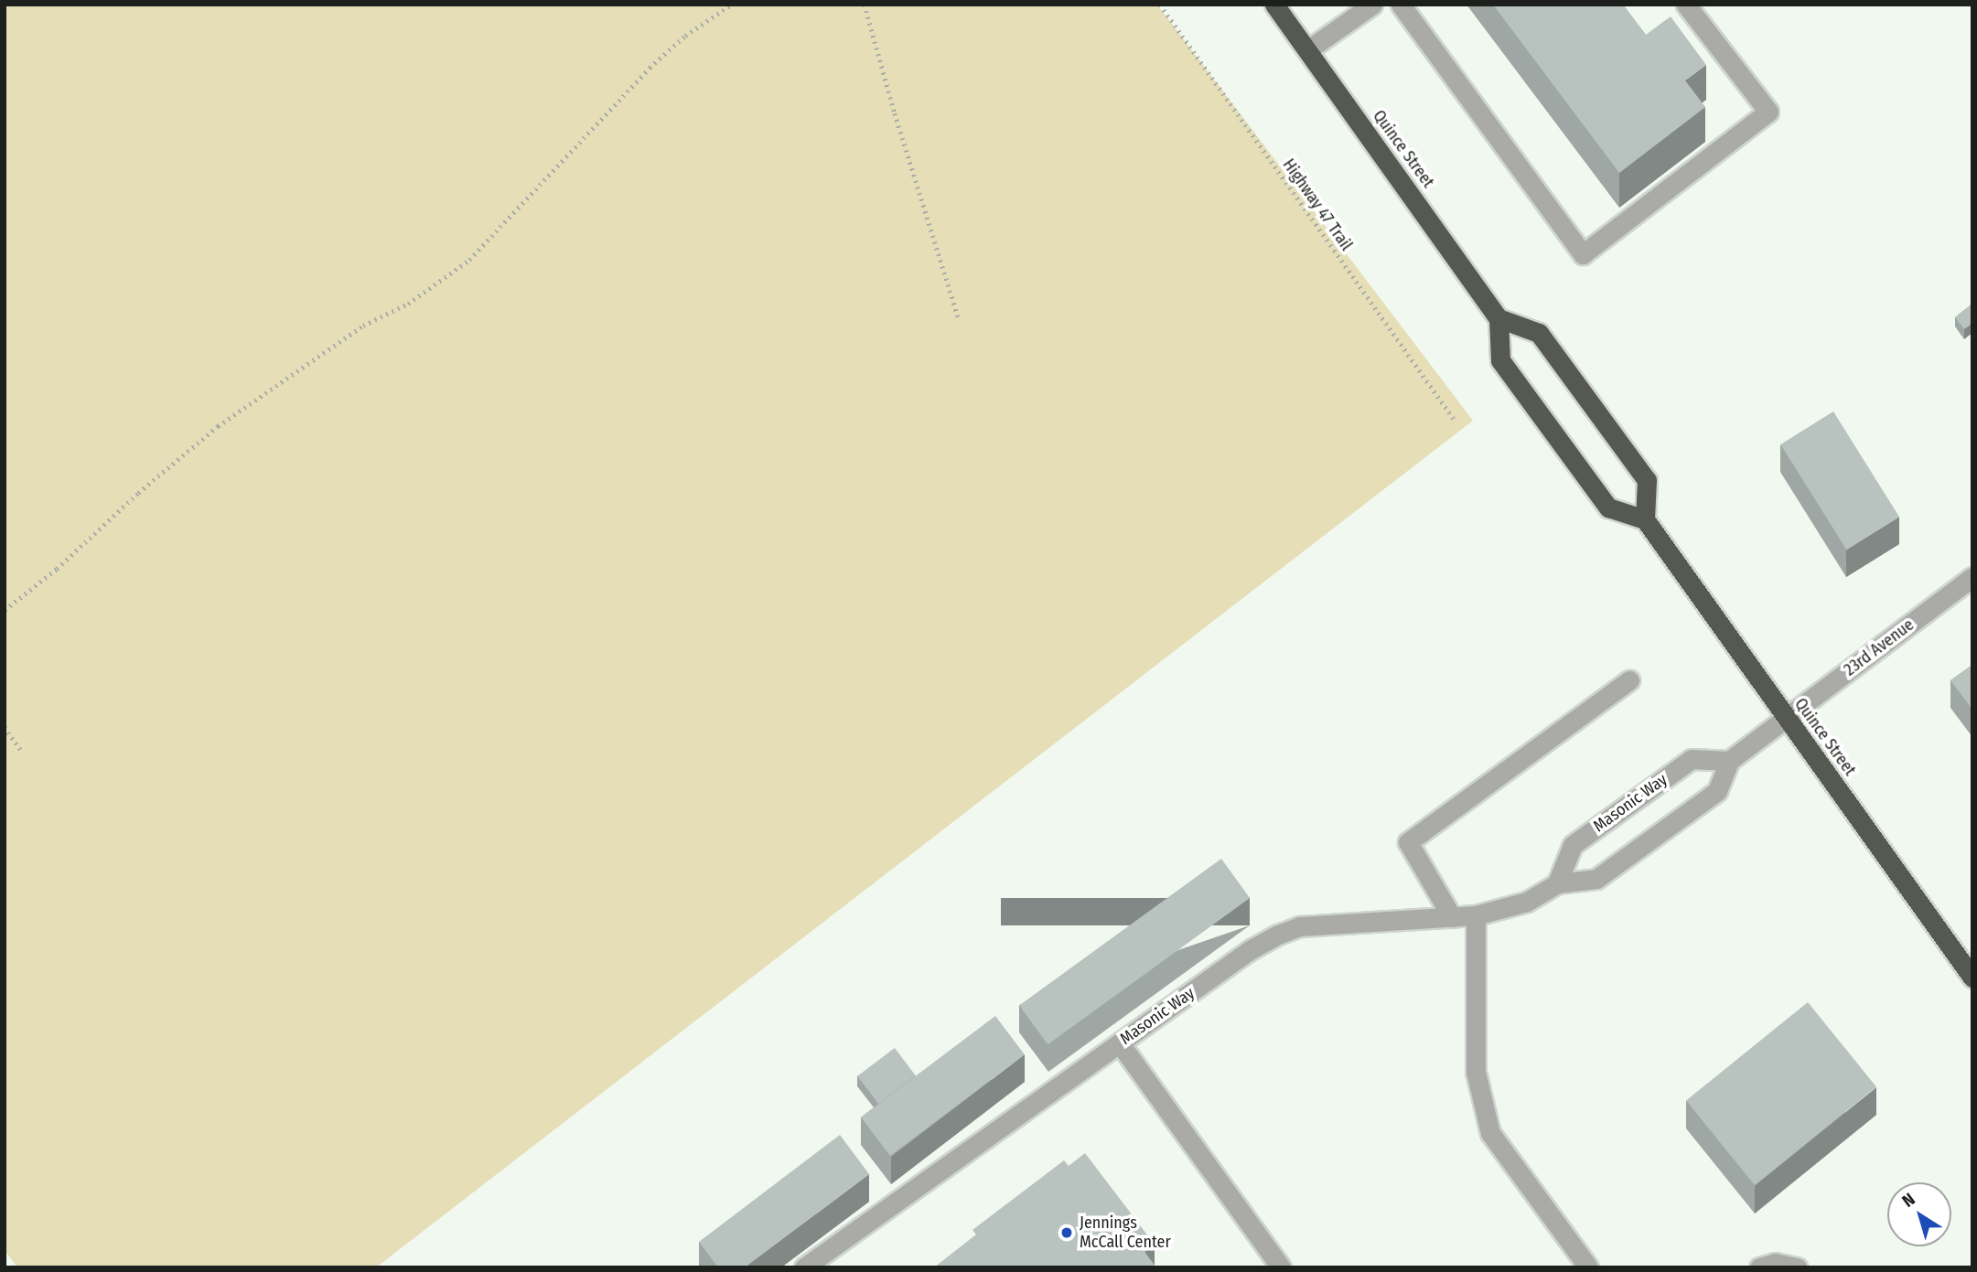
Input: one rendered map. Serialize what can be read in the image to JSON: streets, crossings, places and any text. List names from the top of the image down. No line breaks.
{"streets":{"highway":["Quince Street"],"street":["23rd Avenue","Masonic Way"],"path":["Highway 47 Trail"]},"crossings":[["Quince Street","23rd Avenue"],["Quince Street","Masonic Way"],["23rd Avenue","Masonic Way"]],"places":["Jennings McCall Center"],"north":"top left"}
